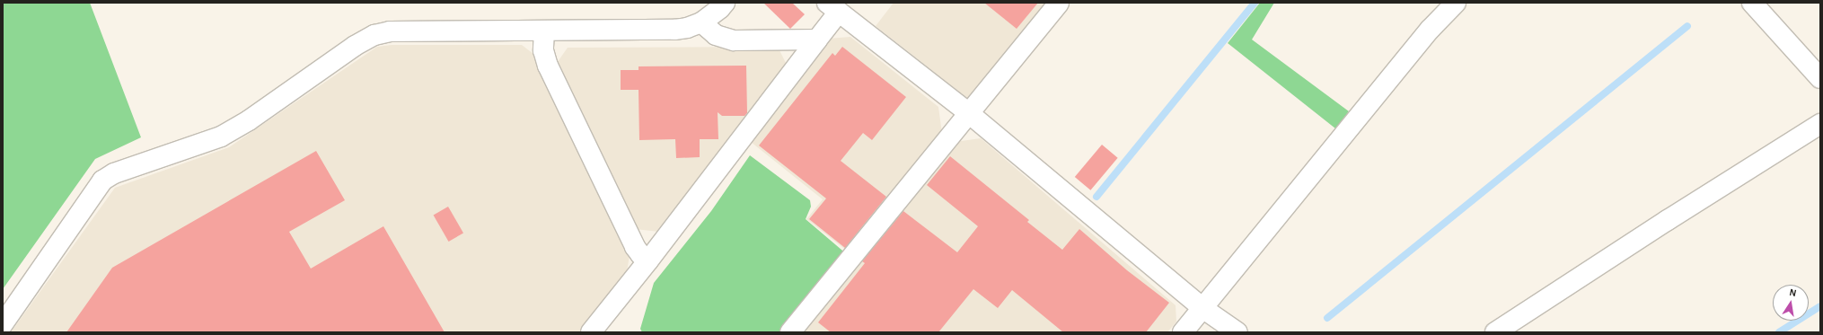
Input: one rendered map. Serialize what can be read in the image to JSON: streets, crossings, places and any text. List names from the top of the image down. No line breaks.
{"north":"top"}
